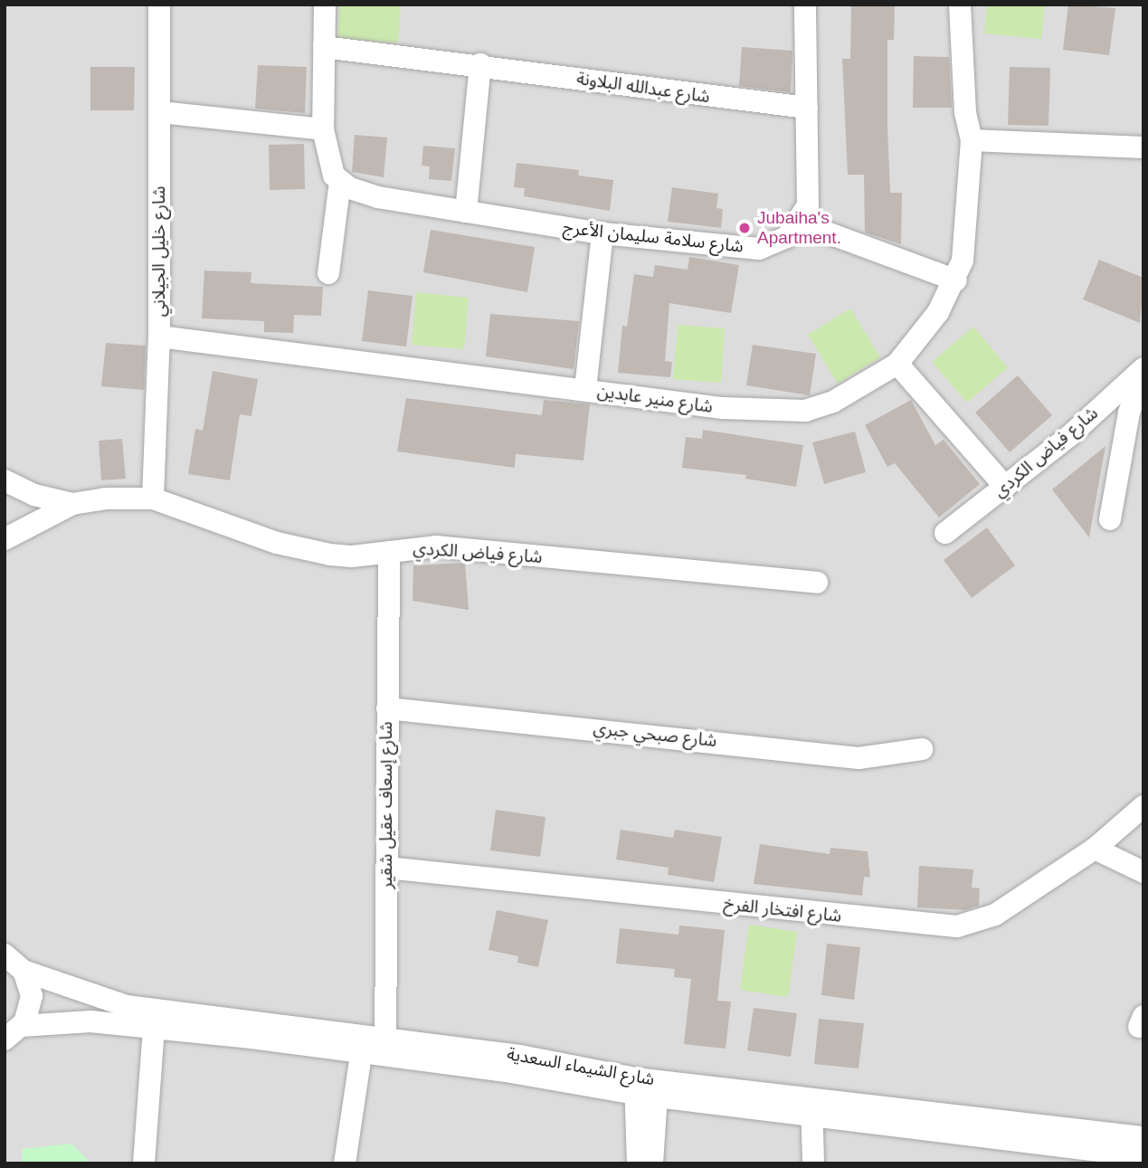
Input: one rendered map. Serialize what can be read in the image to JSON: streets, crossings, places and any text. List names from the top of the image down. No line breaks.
{"streets":{"street":["شارع عبدالله البلاونة","شارع سلامة سليمان الأعرج","شارع خليل الجيلاني","شارع منير عابدين","شارع فياض الكردي","شارع صبحي جبري","شارع إسعاف عقيل شقير","شارع افتخار الفرخ","شارع الشيماء السعدية"]},"crossings":[["شارع خليل الجيلاني","شارع منير عابدين"],["شارع خليل الجيلاني","شارع فياض الكردي"],["شارع فياض الكردي","شارع إسعاف عقيل شقير"],["شارع صبحي جبري","شارع إسعاف عقيل شقير"],["شارع إسعاف عقيل شقير","شارع افتخار الفرخ"],["شارع إسعاف عقيل شقير","شارع الشيماء السعدية"]],"places":["Jubaiha's Apartment."]}
